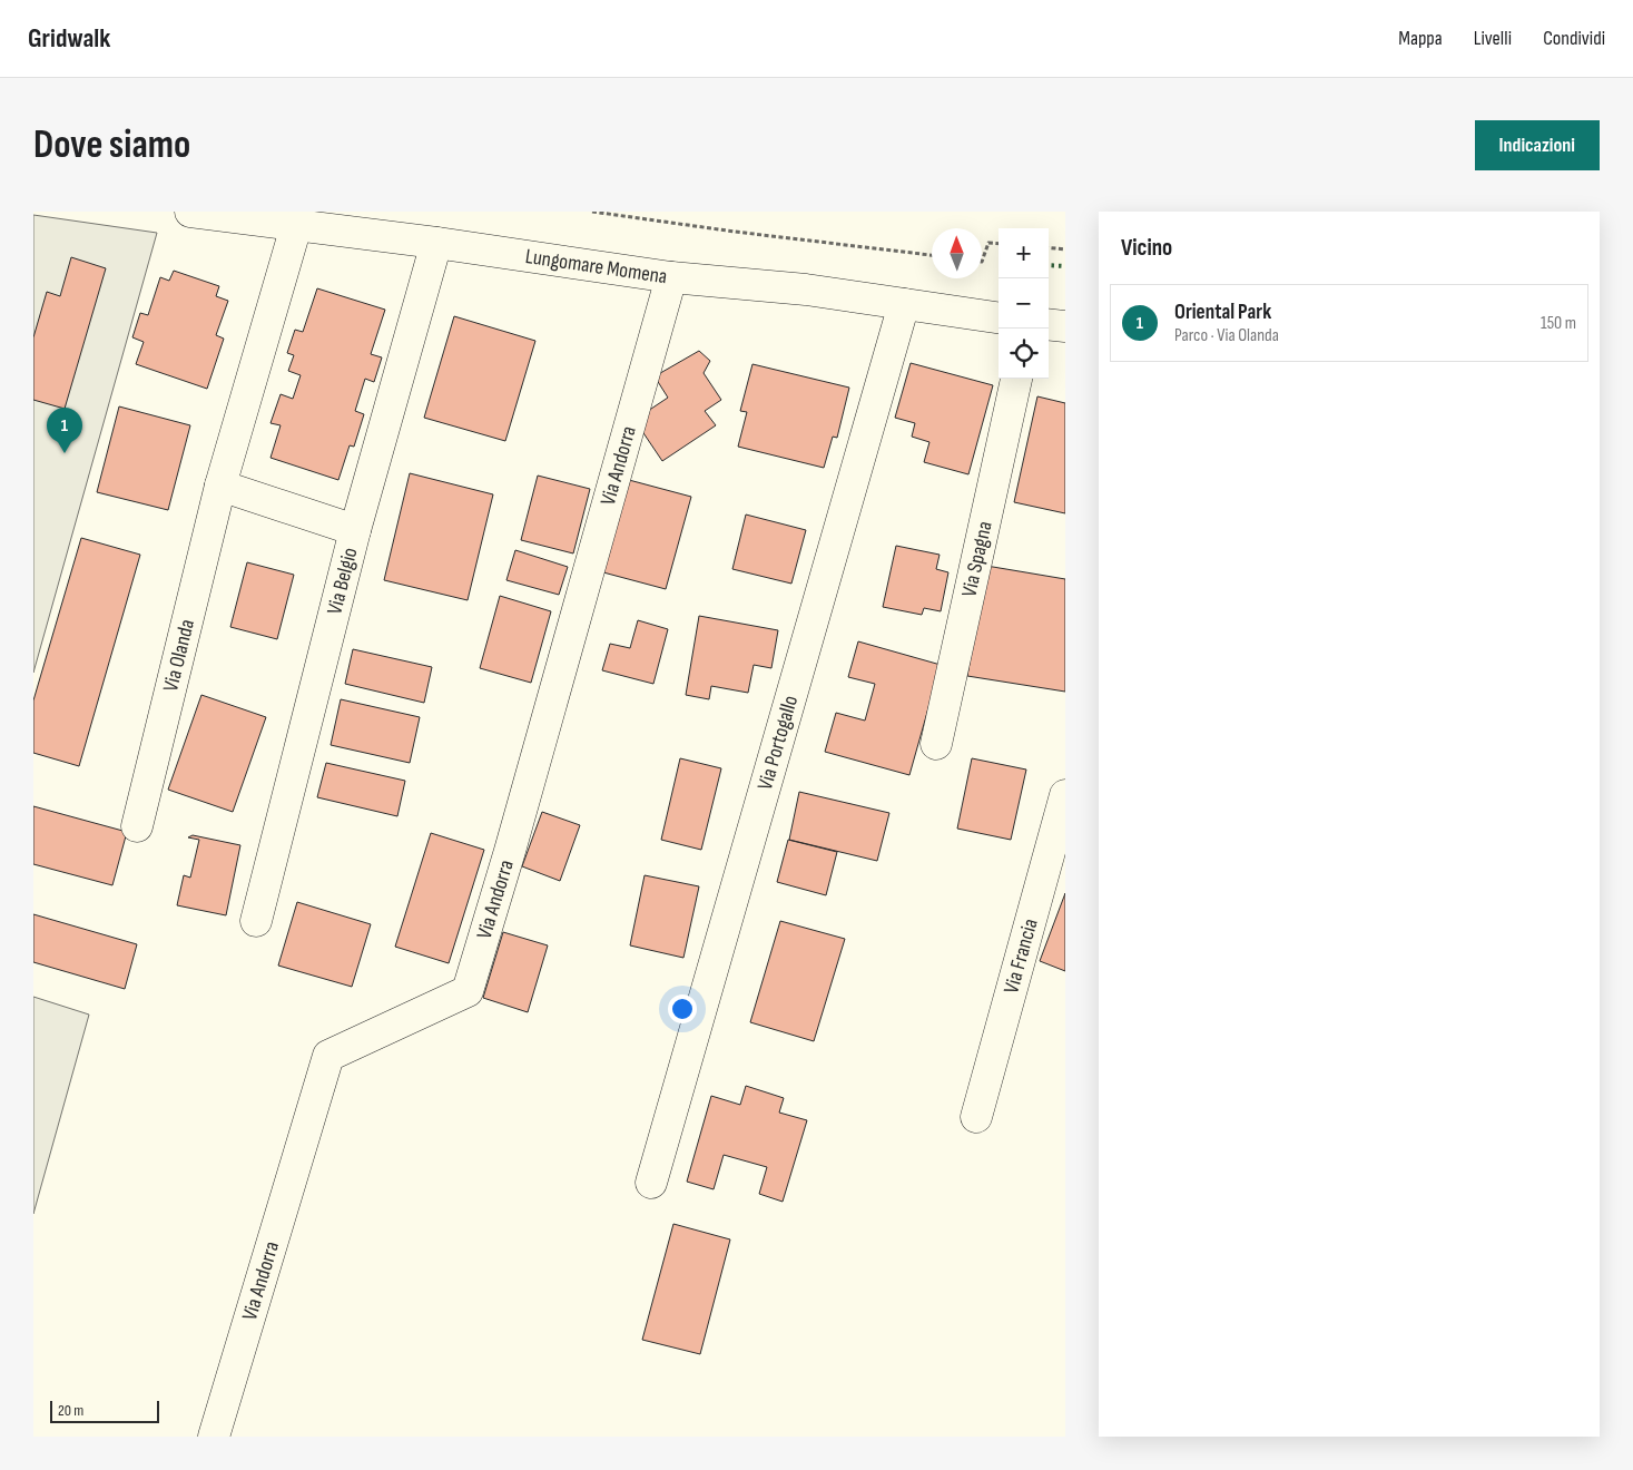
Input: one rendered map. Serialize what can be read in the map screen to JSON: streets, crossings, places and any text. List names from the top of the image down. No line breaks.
{"streets":{"street":["Lungomare Momena","Via Andorra","Via Spagna","Via Belgio","Via Olanda","Via Portogallo","Via Francia"]},"crossings":[["Lungomare Momena","Via Andorra"],["Lungomare Momena","Via Belgio"],["Lungomare Momena","Via Olanda"],["Lungomare Momena","Via Portogallo"]],"scale_bar":"20 m","north":"top","page":{"header":"Gridwalk","nav":["Mappa","Livelli","Condividi"],"buttons":"Indicazioni","title":"Dove siamo","heading":"Vicino","map_buttons":["+","−"],"list":[{"mark":"1","name":"Oriental Park","note":"Parco · Via Olanda","value":"150 m"}],"pins":"1","scale":"20 m"}}
